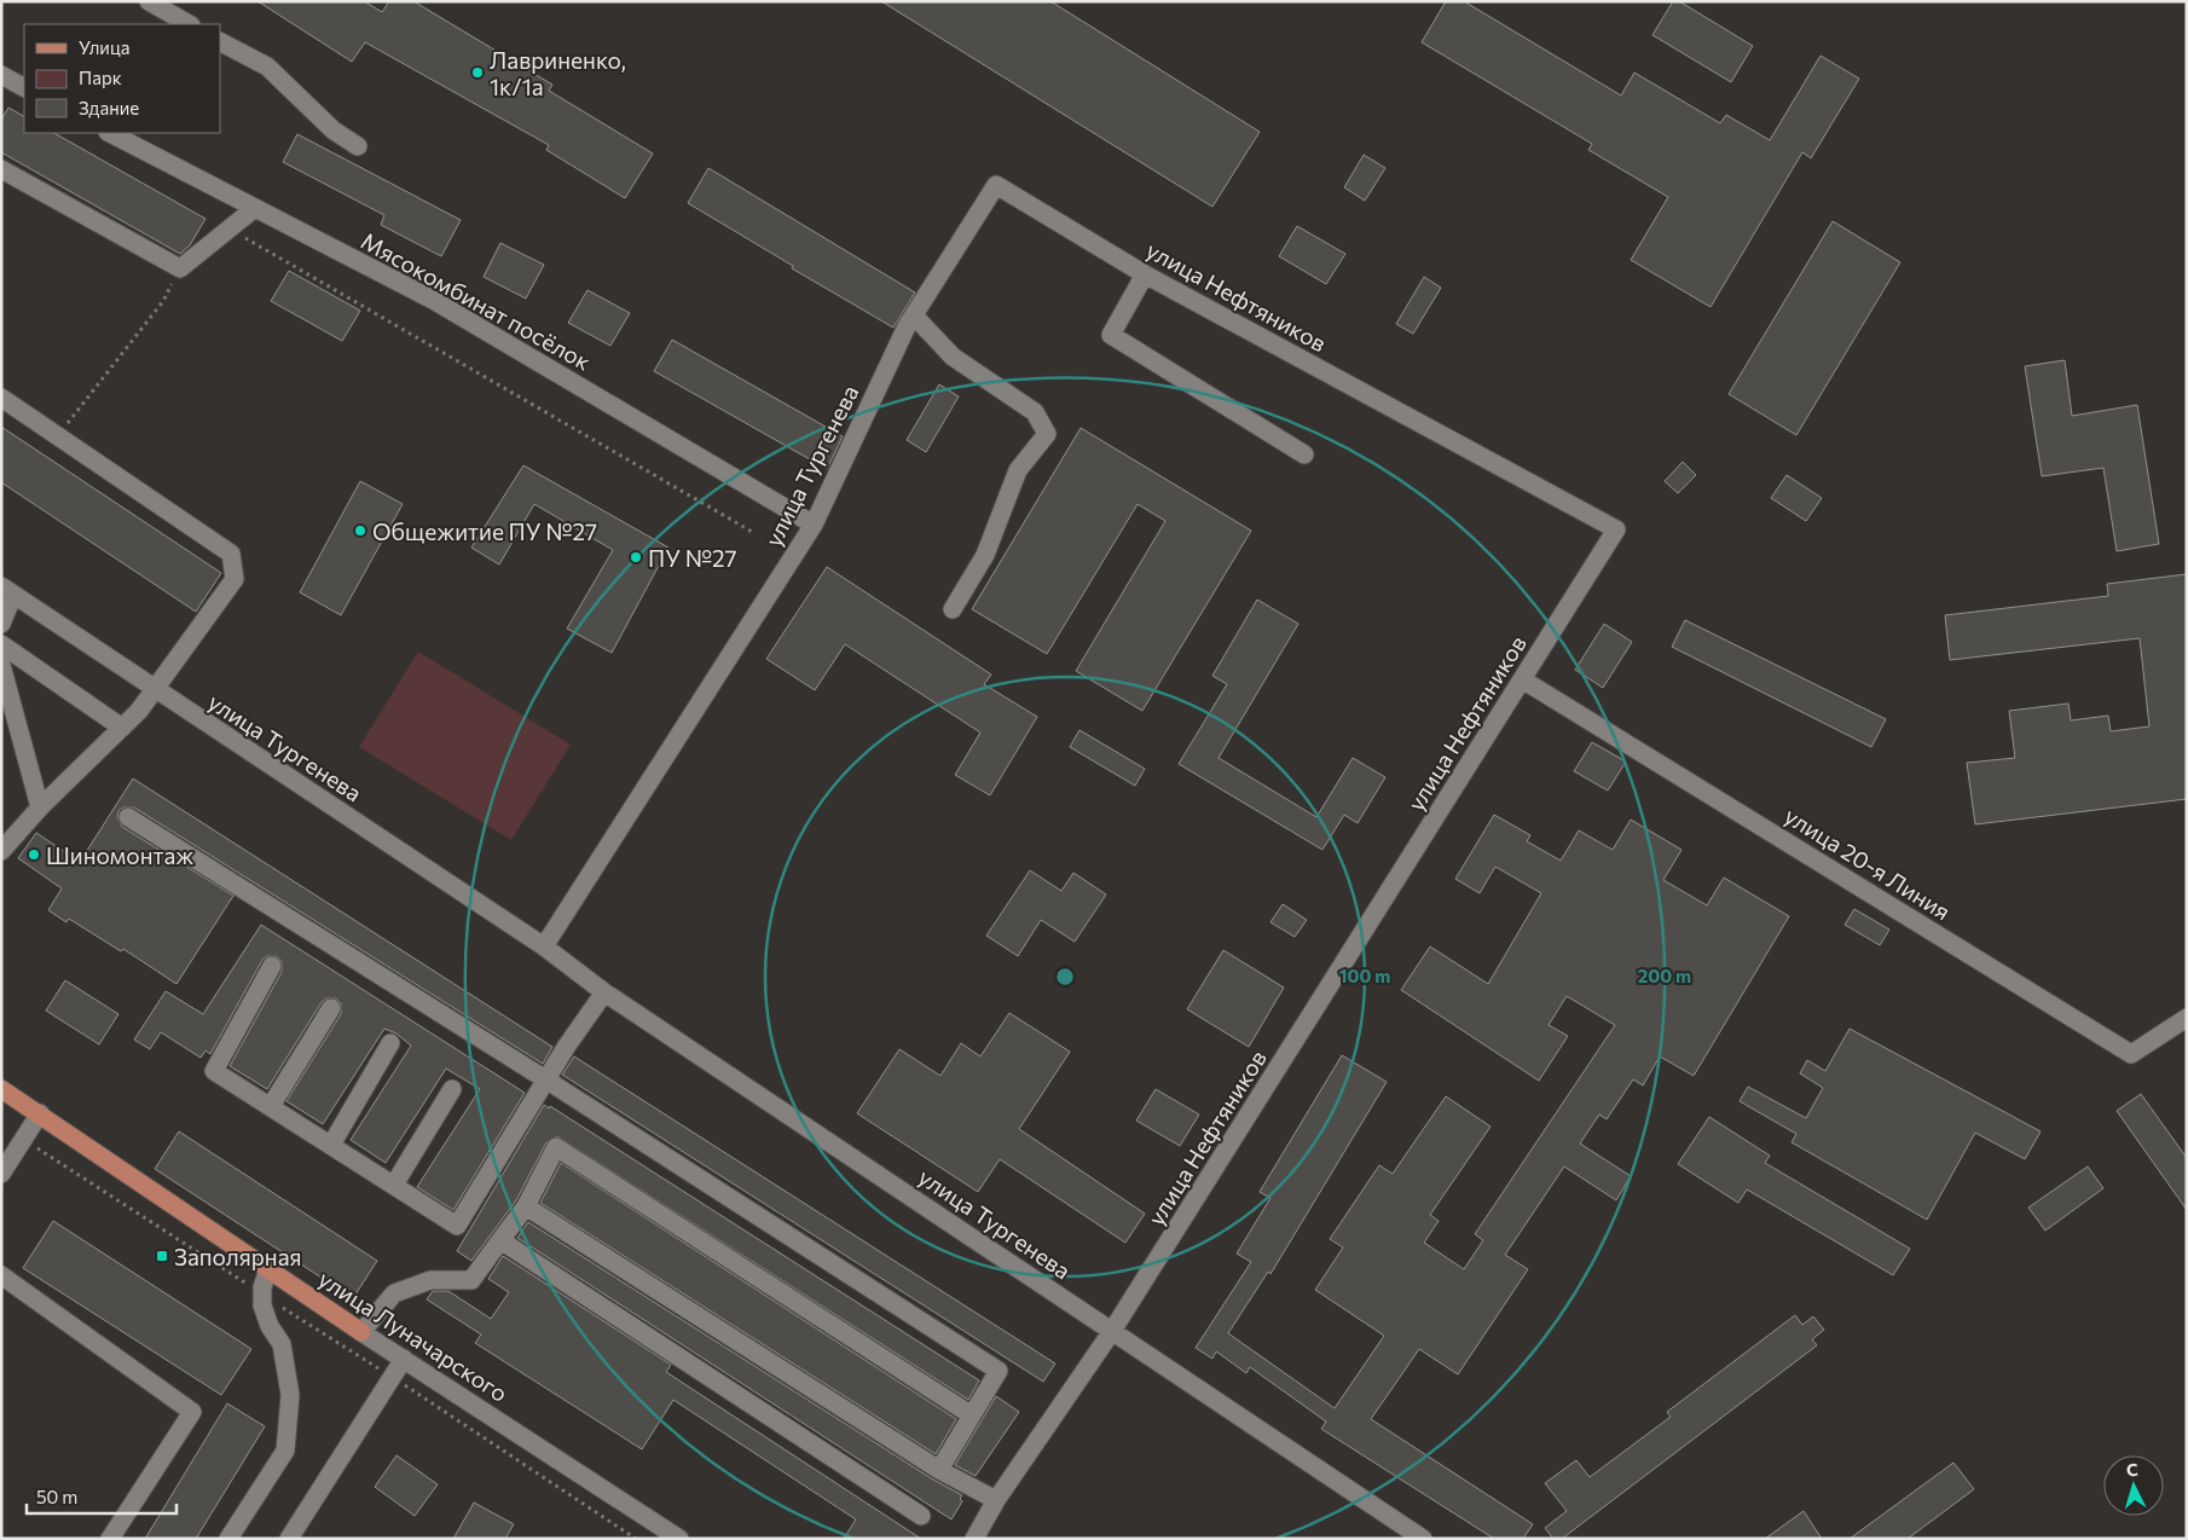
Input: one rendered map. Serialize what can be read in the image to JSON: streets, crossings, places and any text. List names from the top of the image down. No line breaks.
{"streets":{"main road":["улица Луначарского"],"street":["улица Нефтяников","Мясокомбинат посёлок","улица Тургенева","улица 20-я Линия"]},"crossings":[["улица Нефтяников","улица Тургенева"],["улица Нефтяников","улица 20-я Линия"],["Мясокомбинат посёлок","улица Тургенева"]],"places":{"other":["Лавриненко, 1к/1а","Общежитие ПУ №27","ПУ №27","Шиномонтаж"],"transit":["Заполярная"]},"legend":["Улица","Парк","Здание"],"scale_bar":"50 m","north":"top","rings":["100 m","200 m"]}
